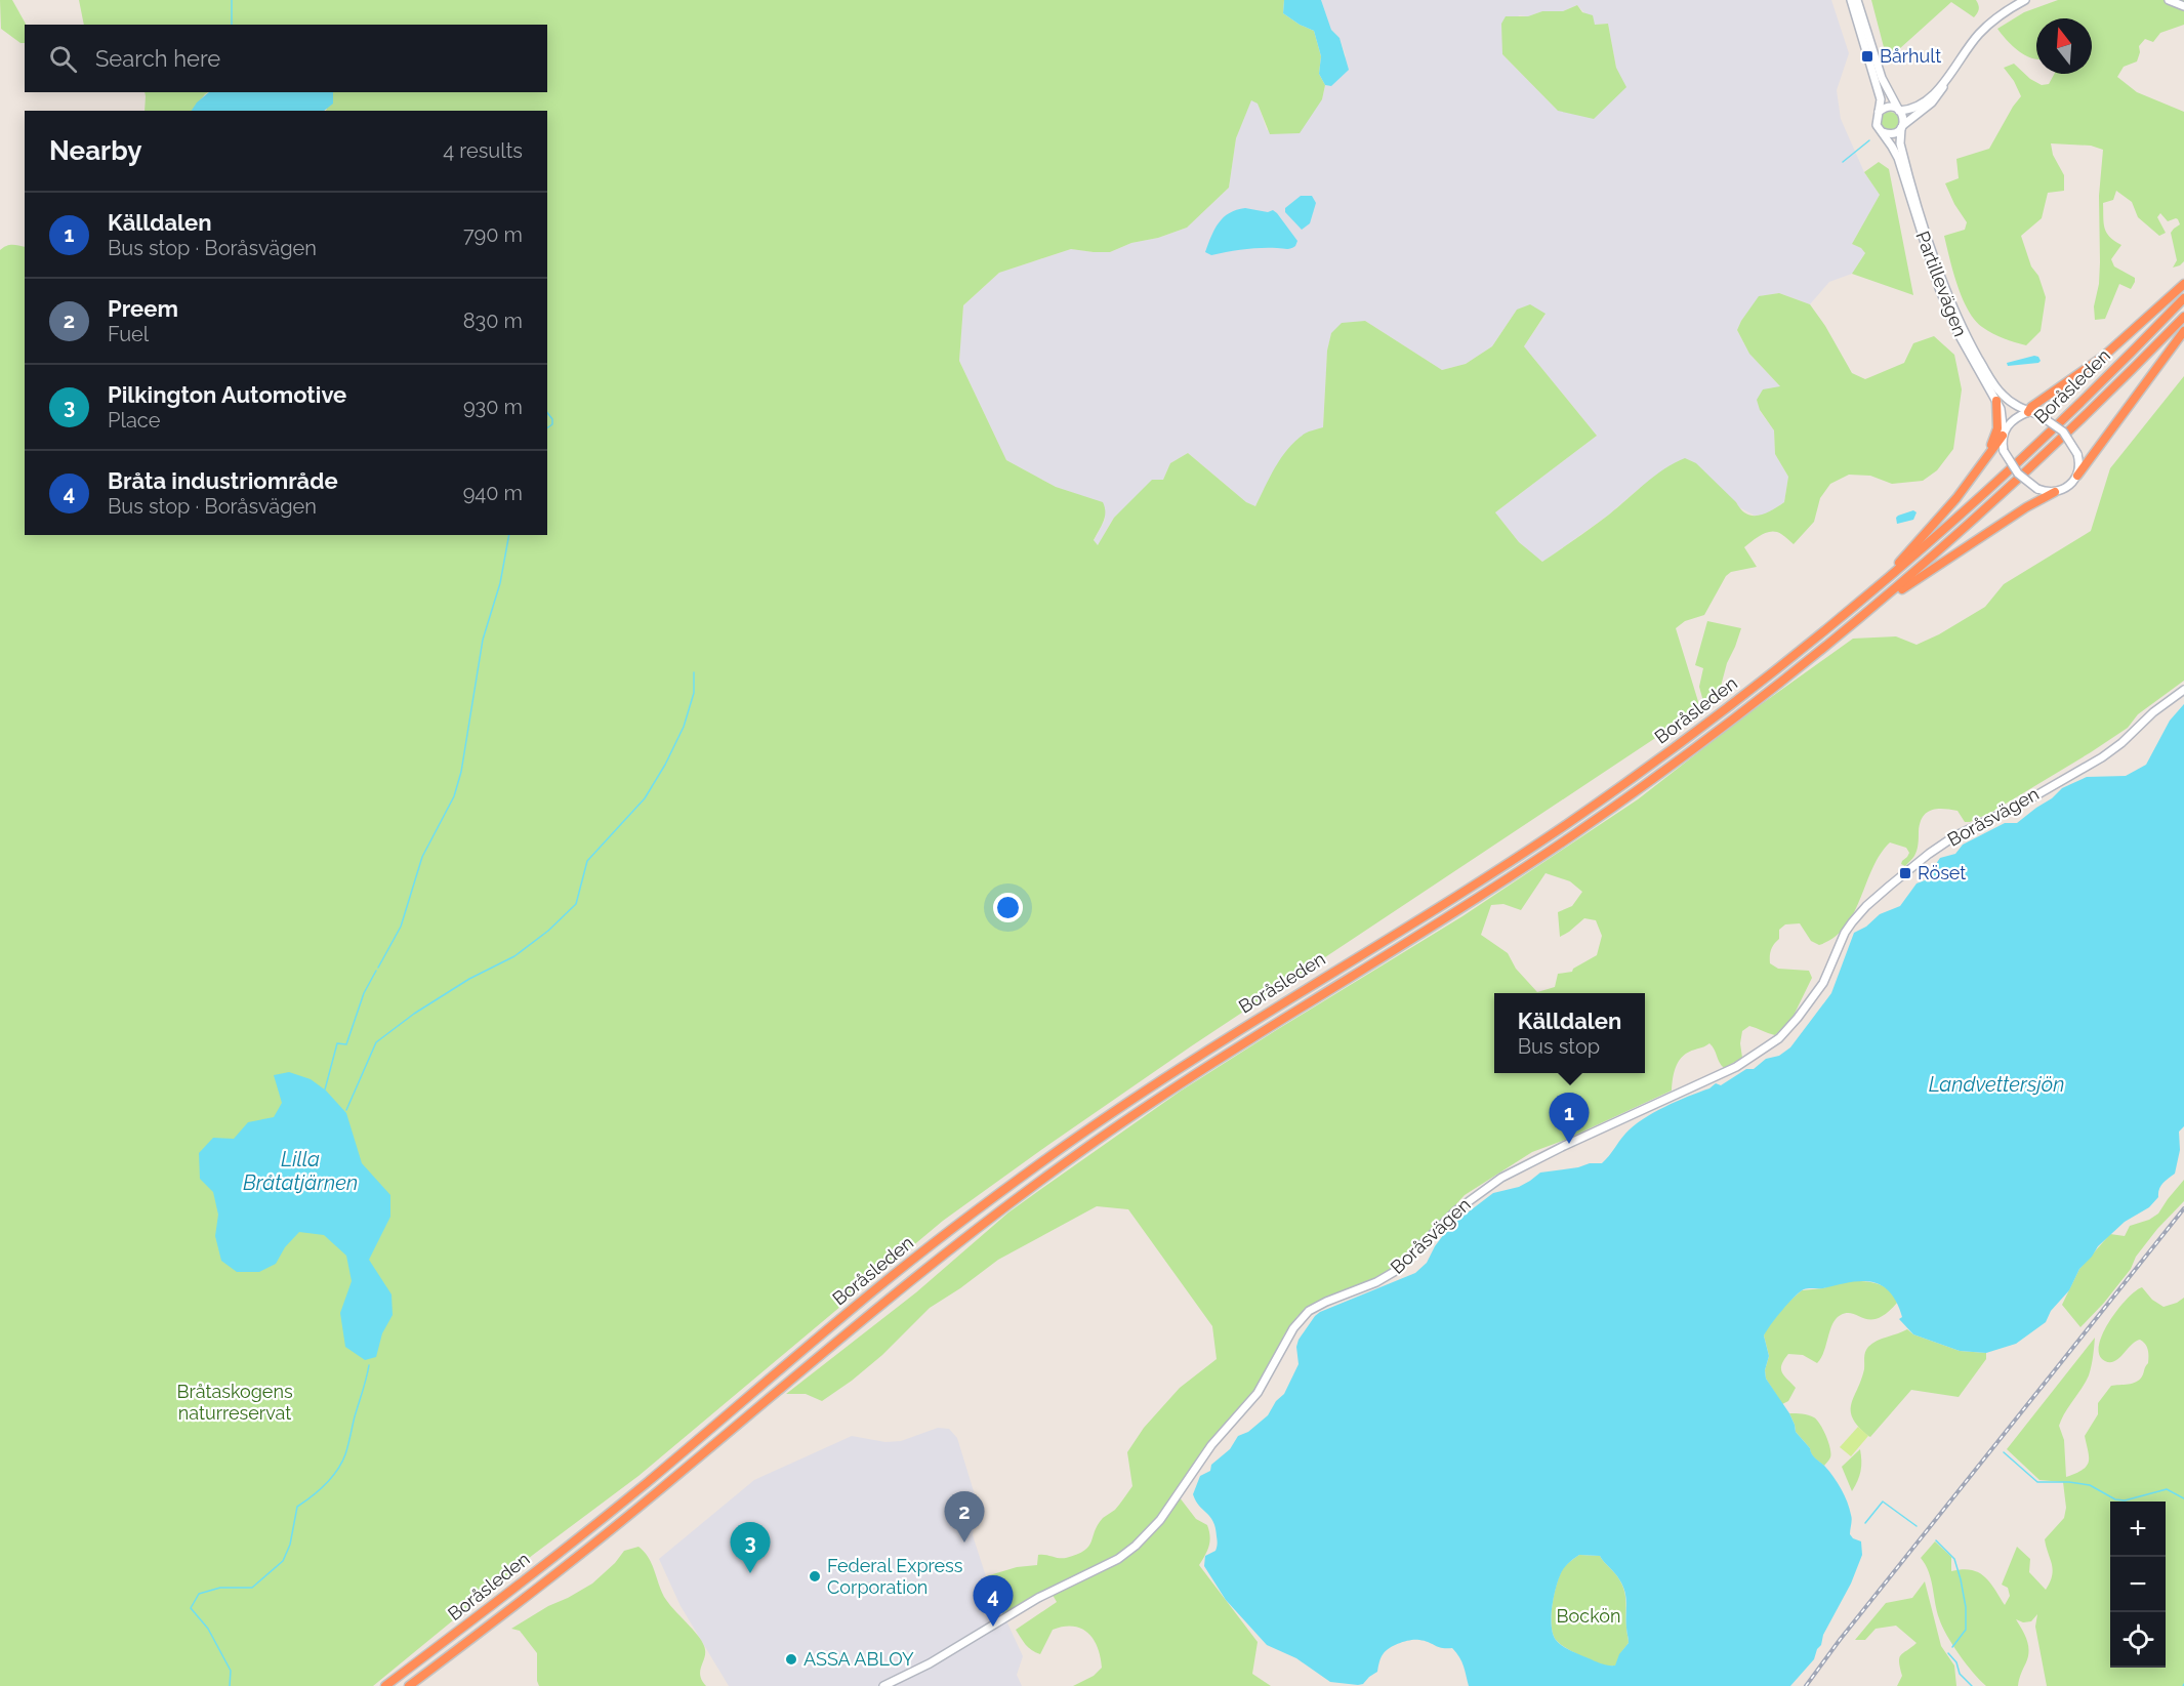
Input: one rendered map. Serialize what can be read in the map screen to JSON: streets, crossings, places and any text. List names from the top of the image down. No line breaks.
{"streets":{"highway":["Boråsleden"],"street":["Partillevägen","Boråsvägen"]},"water":["Landvettersjön","Lilla Bråtatjärnen"],"parks":["Bråtaskogens naturreservat","Bockön"],"places":{"transit":["Bårhult","Röset"],"other":["Federal Express Corporation","ASSA ABLOY"]},"north":"top","page":{"search":"Search here","heading":["Nearby","4 results"],"list":[{"mark":"1","name":"Källdalen","note":"Bus stop · Boråsvägen","value":"790 m"},{"mark":"2","name":"Preem","note":"Fuel","value":"830 m"},{"mark":"3","name":"Pilkington Automotive","note":"Place","value":"930 m"},{"mark":"4","name":"Bråta industriområde","note":"Bus stop · Boråsvägen","value":"940 m"}],"popup":["Källdalen","Bus stop"],"pins":["1","2","3","4"],"map_buttons":["+","−"]}}
